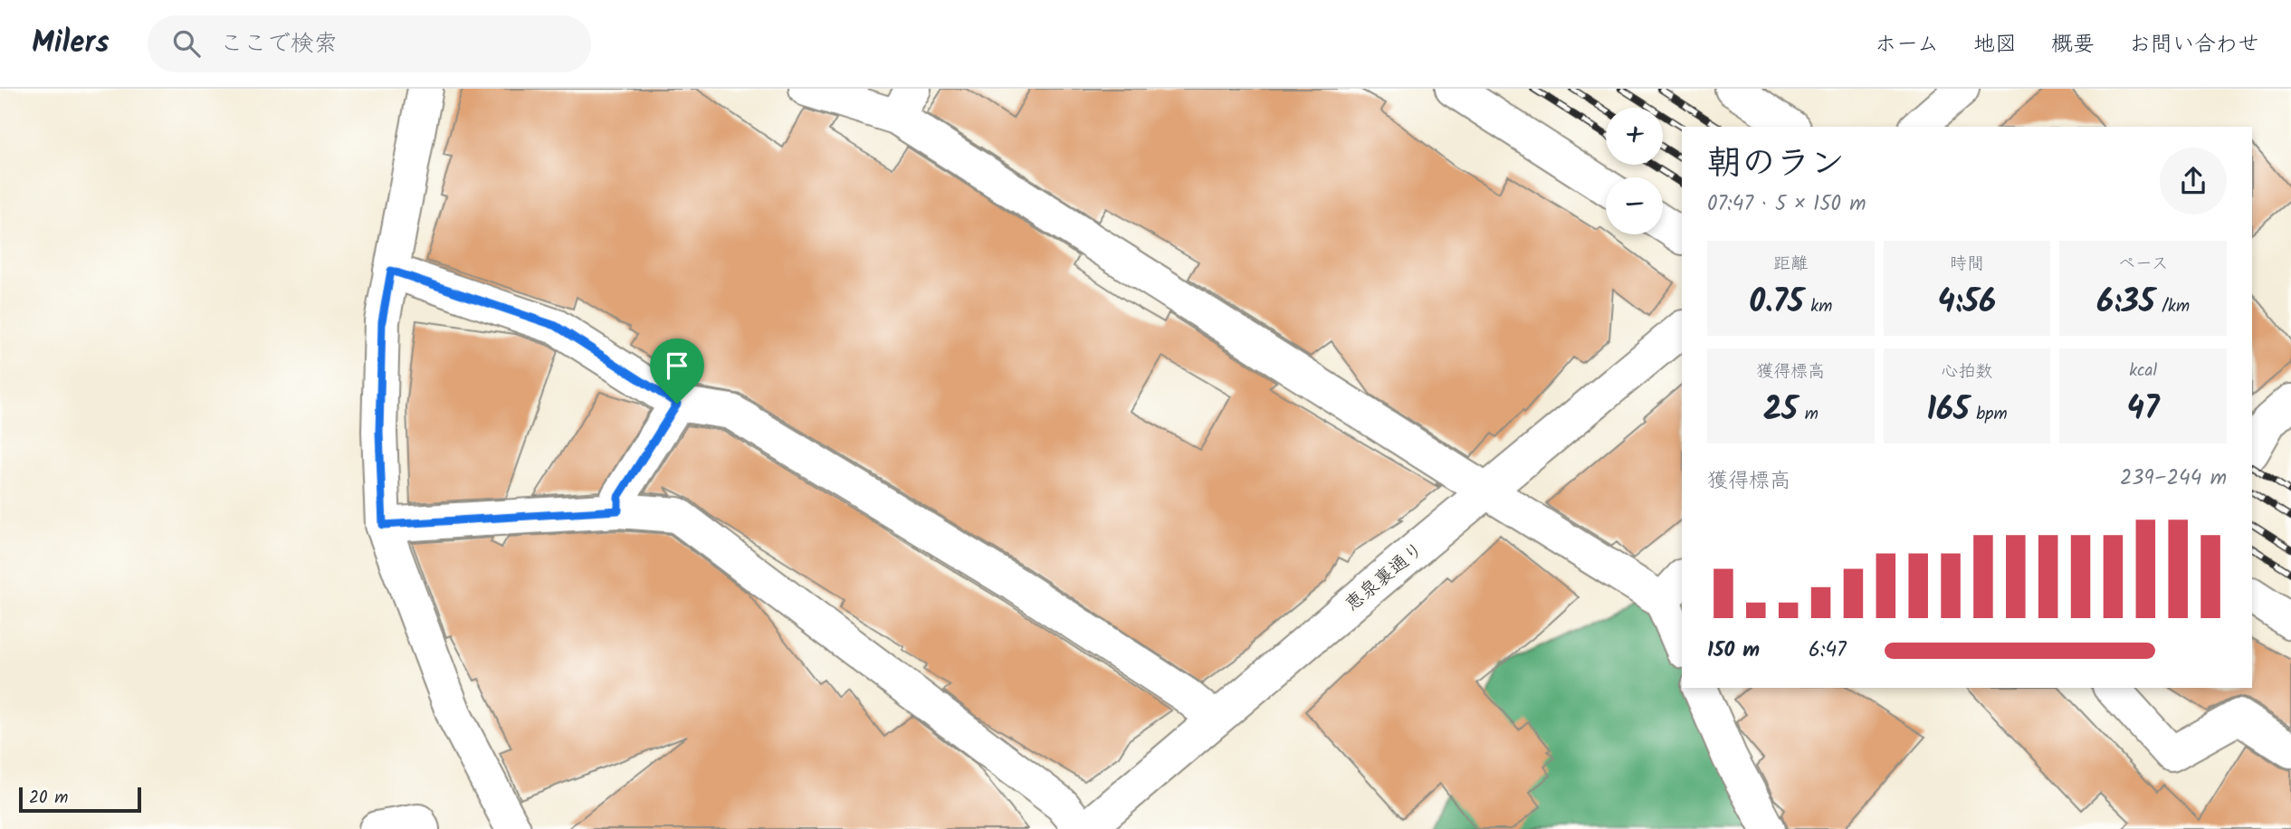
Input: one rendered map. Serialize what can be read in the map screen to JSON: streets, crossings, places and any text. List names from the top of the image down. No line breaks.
{"streets":{"street":["恵泉裏通り"]},"scale_bar":"20 m","page":{"header":"Milers","search":"ここで検索","nav":["ホーム","地図","概要","お問い合わせ"],"map_buttons":["+","−"],"heading":["朝のラン","07:47 · 5 × 150 m"],"stats":[["距離","0.75 km"],["時間","4:56"],["ペース","6:35 /km"],["獲得標高","25 m"],["心拍数","165 bpm"],["kcal","47"]],"chart":["獲得標高","239–244 m"],"list":[{"name":"150 m","note":"6:47"}],"scale":"20 m"}}
